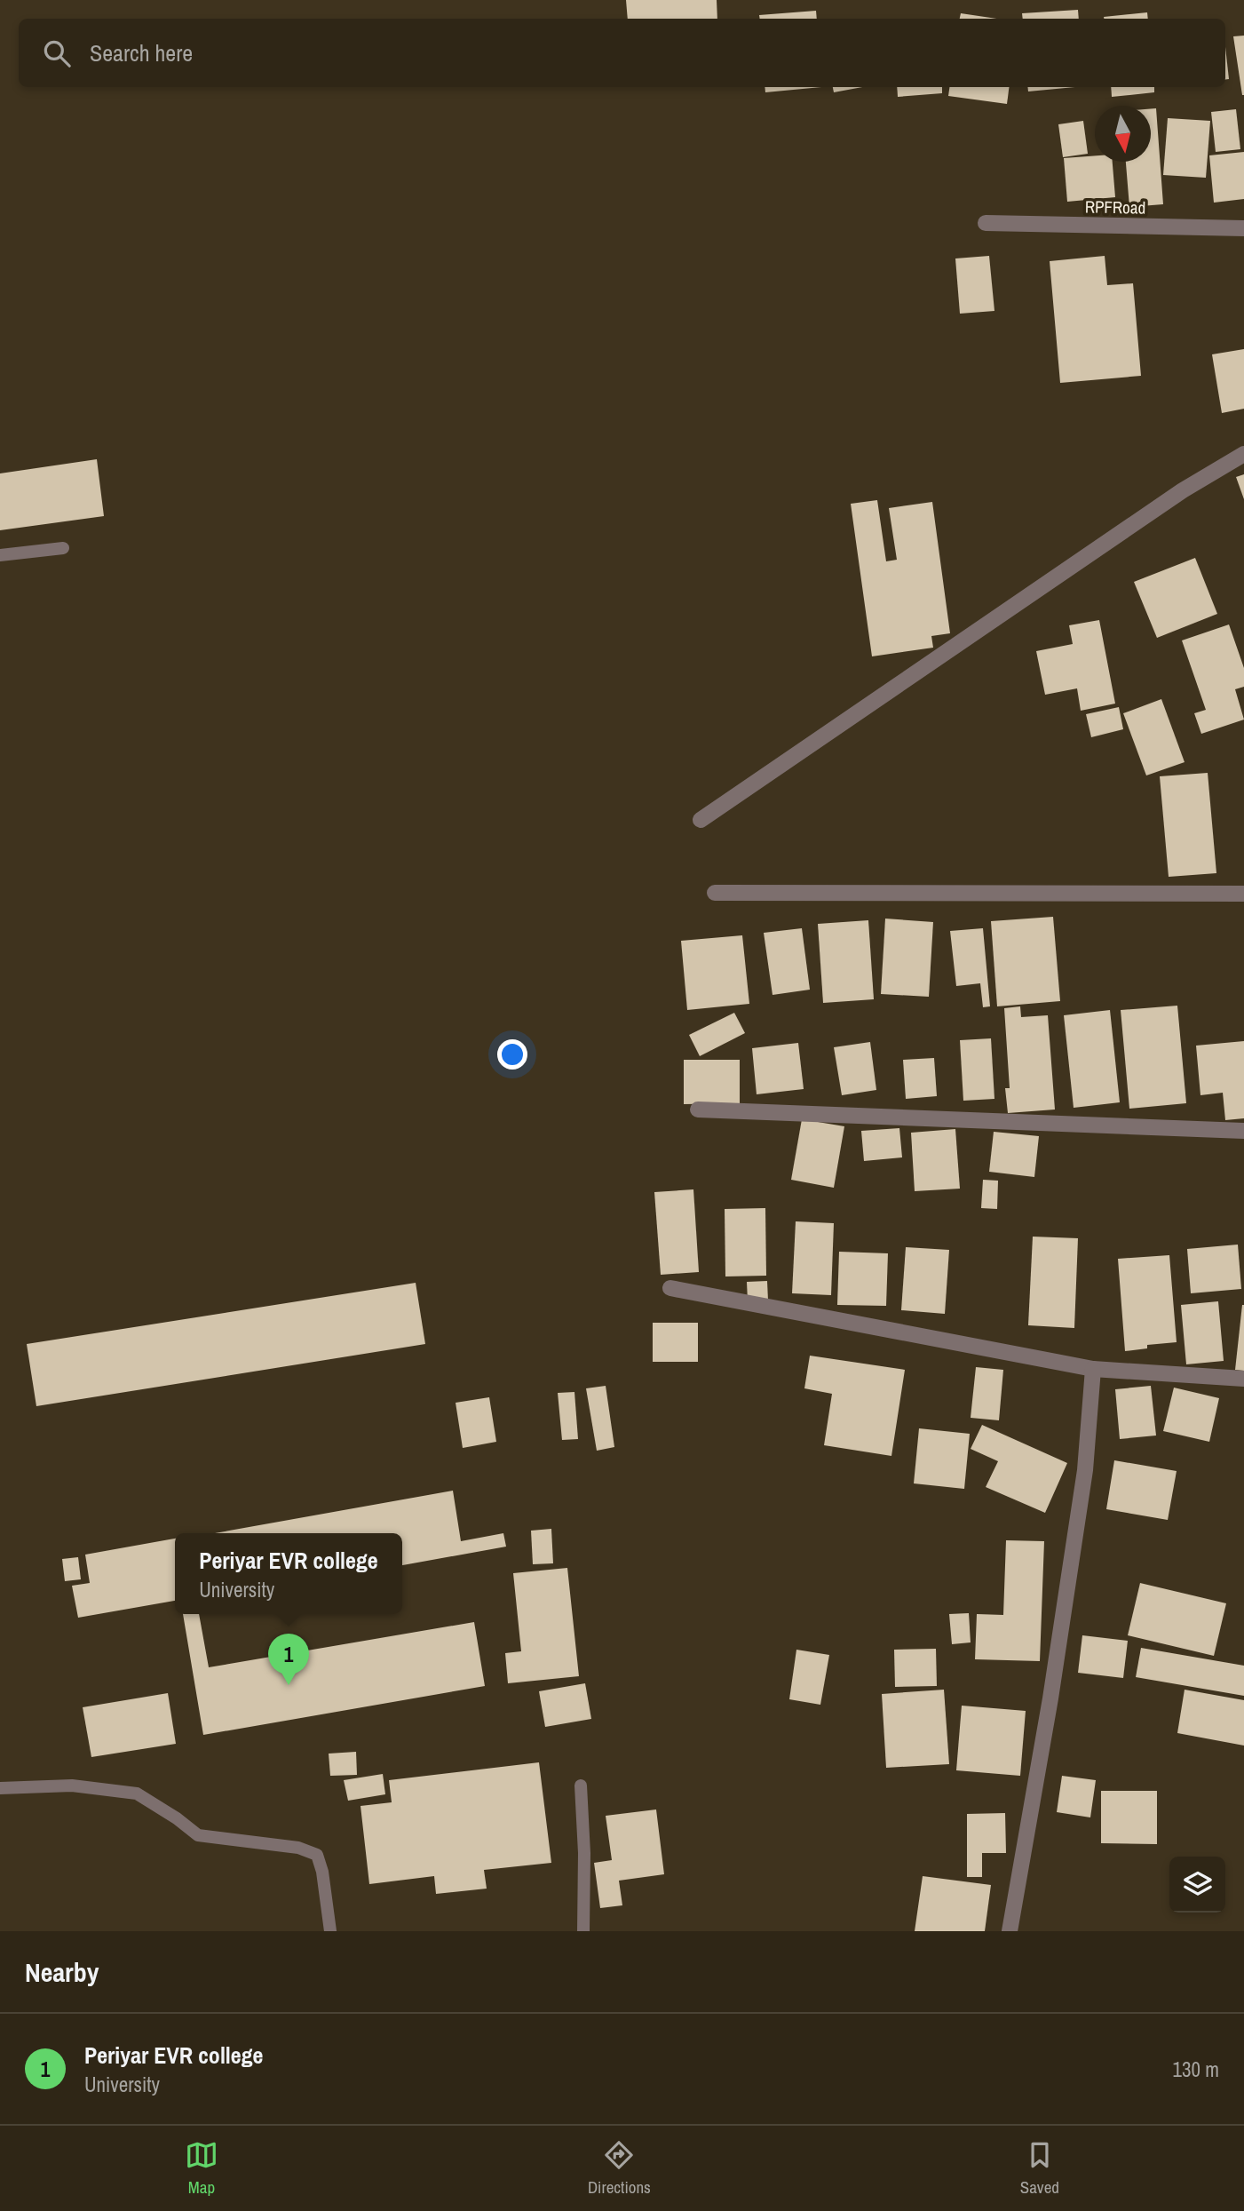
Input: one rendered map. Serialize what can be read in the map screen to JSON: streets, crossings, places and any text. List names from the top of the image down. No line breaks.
{"streets":{"street":["RPFRoad"]},"north":"bottom","page":{"search":"Search here","popup":["Periyar EVR college","University"],"pins":"1","heading":"Nearby","list":[{"mark":"1","name":"Periyar EVR college","note":"University","value":"130 m"}],"nav":["Map","Directions","Saved"]}}
